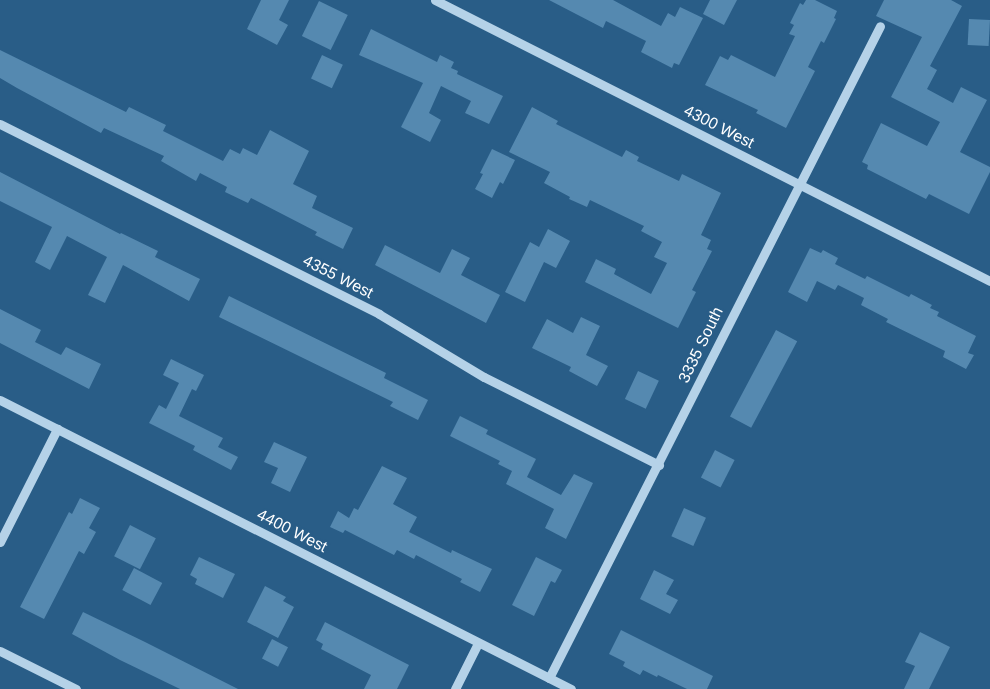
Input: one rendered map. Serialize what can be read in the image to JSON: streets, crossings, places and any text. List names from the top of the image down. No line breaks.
{"streets":{"street":["4300 West","4355 West","3335 South","4400 West"]},"crossings":[["4300 West","3335 South"],["4355 West","3335 South"],["3335 South","4400 West"]]}
